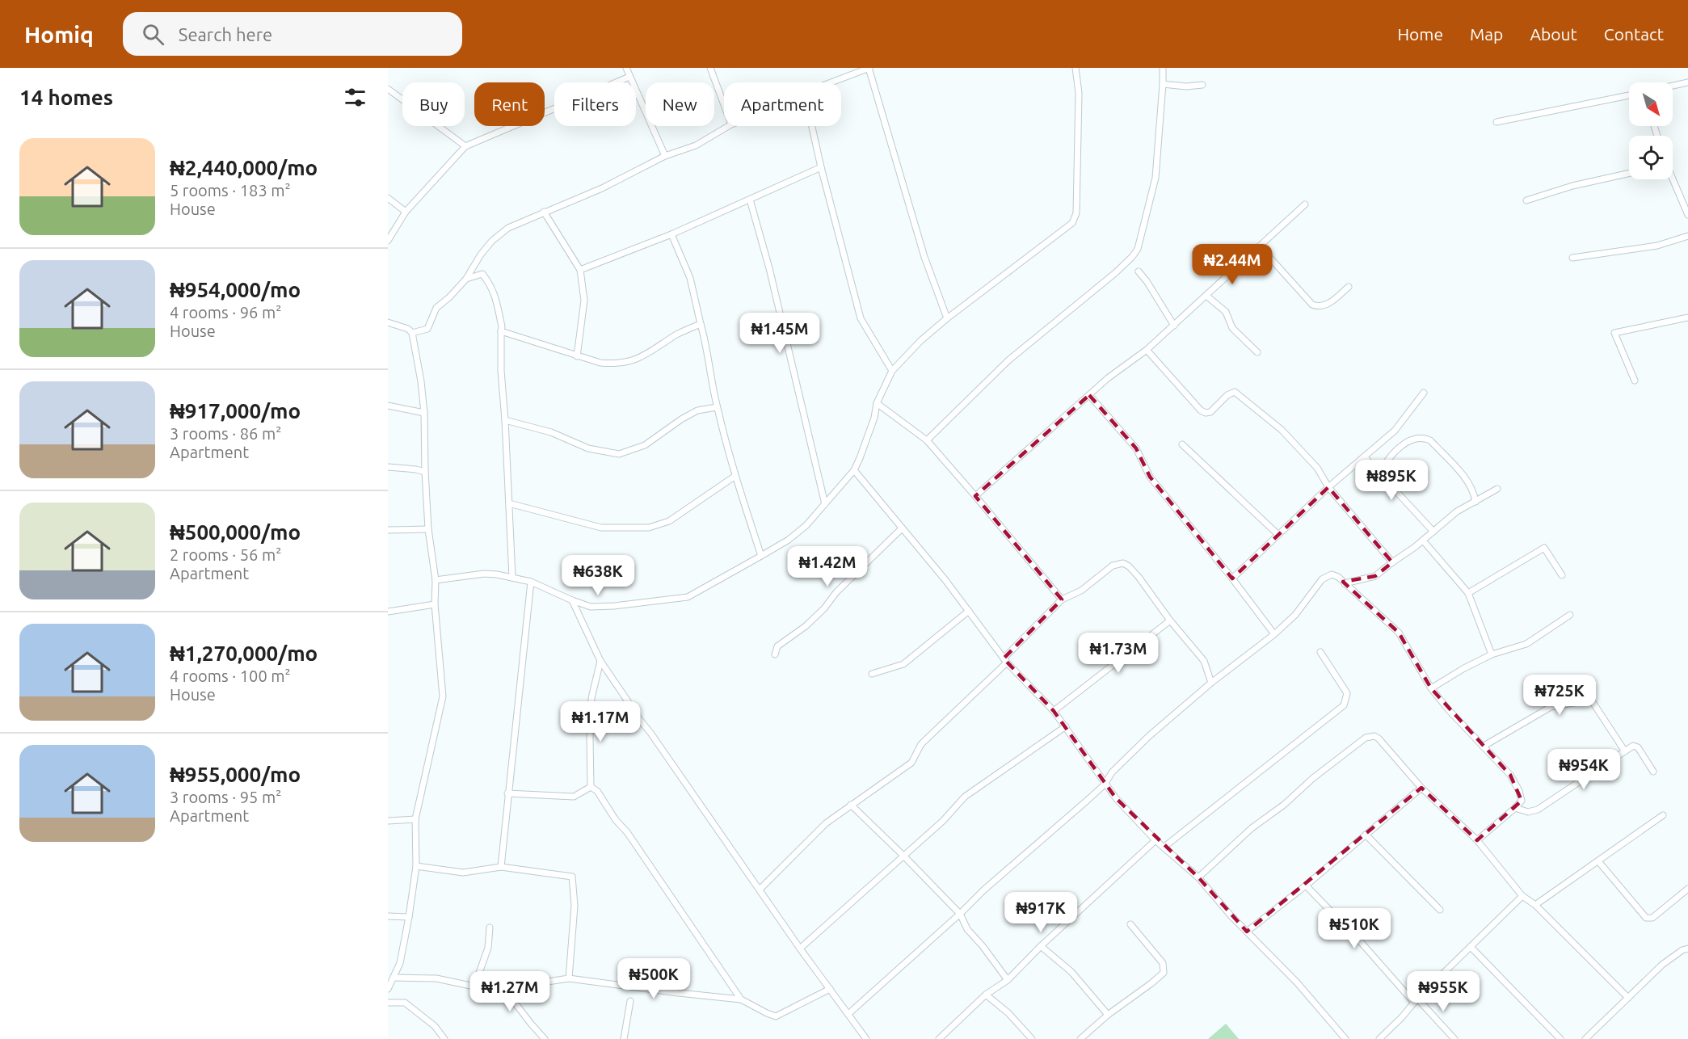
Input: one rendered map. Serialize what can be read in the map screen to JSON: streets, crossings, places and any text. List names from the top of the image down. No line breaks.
{"north":"bottom right","page":{"header":"Homiq","search":"Search here","nav":["Home","Map","About","Contact"],"heading":"14 homes","chip":["Buy","Rent","Filters","New","Apartment"],"list":[{"name":"₦2,440,000/mo","note":"5 rooms · 183 m² · House"},{"name":"₦954,000/mo","note":"4 rooms · 96 m² · House"},{"name":"₦917,000/mo","note":"3 rooms · 86 m² · Apartment"},{"name":"₦500,000/mo","note":"2 rooms · 56 m² · Apartment"},{"name":"₦1,270,000/mo","note":"4 rooms · 100 m² · House"},{"name":"₦955,000/mo","note":"3 rooms · 95 m² · Apartment"}],"price":["₦2.44M","₦1.45M","₦895K","₦1.42M","₦638K","₦1.73M","₦725K","₦1.17M","₦954K","₦917K","₦510K","₦500K","₦1.27M","₦955K"]}}
